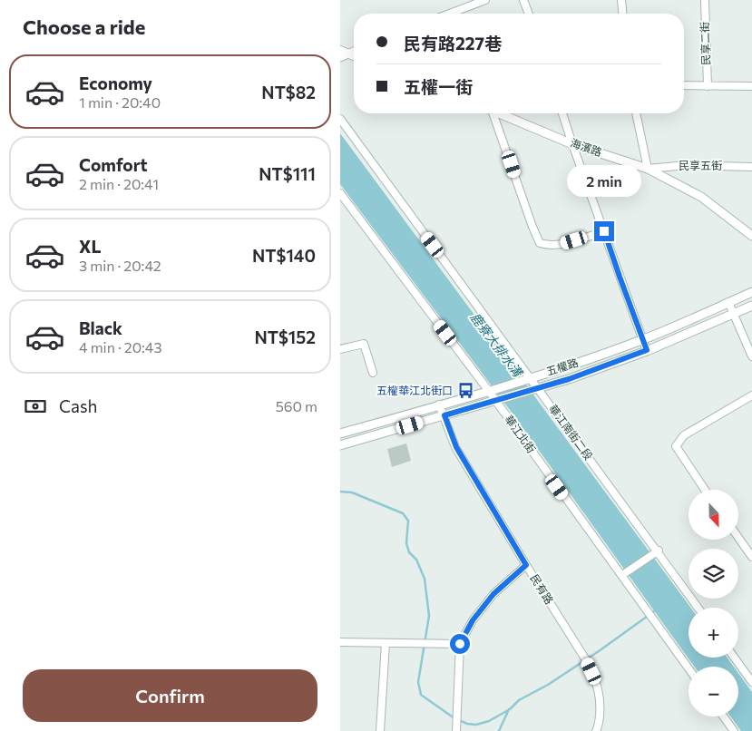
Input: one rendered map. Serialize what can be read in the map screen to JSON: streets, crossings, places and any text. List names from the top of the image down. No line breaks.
{"streets":{"street":["民享二街","海濱路","民享五街","五權路","華江南街二段","華江北街","民有路"]},"crossings":[["海濱路","民享五街"],["五權路","華江南街二段"],["五權路","華江北街"],["五權路","民有路"]],"water":["鹿寮大排水溝"],"places":{"bus stop":["五權華江北街口"]},"north":"bottom","page":{"heading":"Choose a ride","banner":["民有路227巷","五權一街"],"list":[{"name":"Economy","note":"1 min · 20:40","value":"NT$82"},{"name":"Comfort","note":"2 min · 20:41","value":"NT$111"},{"name":"XL","note":"3 min · 20:42","value":"NT$140"},{"name":"Black","note":"4 min · 20:43","value":"NT$152"}],"bubble":"2 min","pay":["Cash","560 m"],"map_buttons":["+","−"],"buttons":"Confirm"}}
